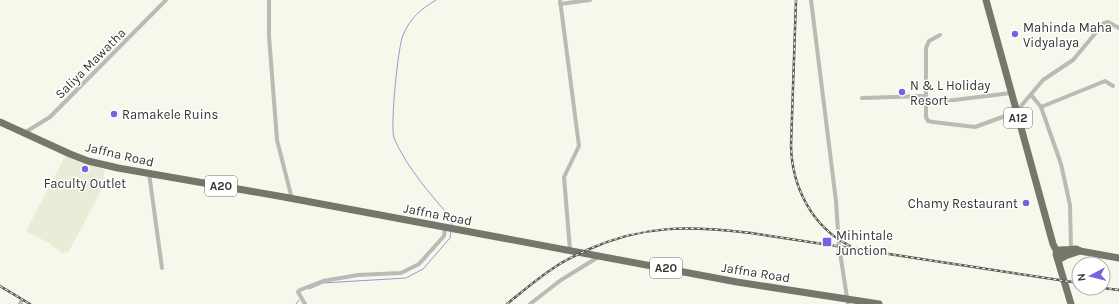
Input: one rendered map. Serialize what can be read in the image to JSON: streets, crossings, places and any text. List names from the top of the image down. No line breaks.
{"streets":{"highway":["A12","Jaffna Road","A20"],"street":["Saliya Mawatha"]},"crossings":[["Saliya Mawatha","Jaffna Road"]],"places":{"other":["Mahinda Maha Vidyalaya","N & L Holiday Resort","Ramakele Ruins","Faculty Outlet","Chamy Restaurant"],"transit":["Mihintale Junction"]},"north":"left"}
